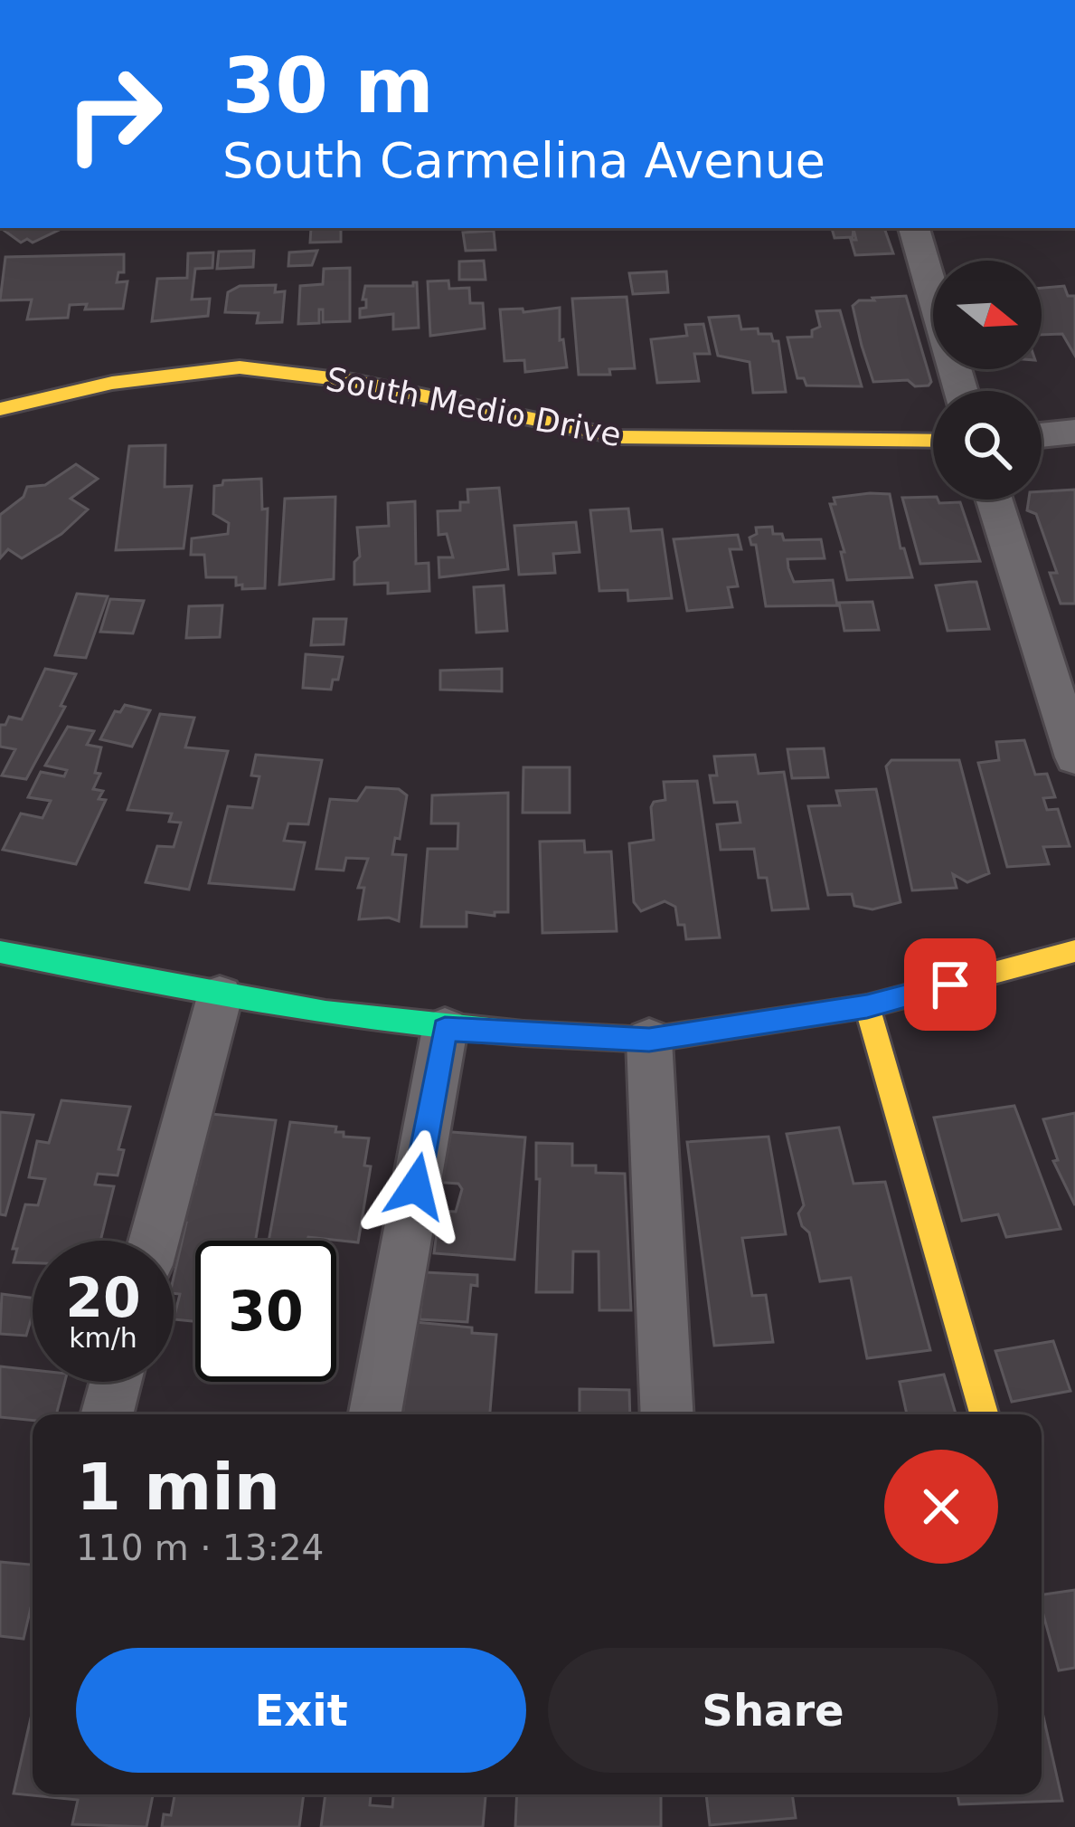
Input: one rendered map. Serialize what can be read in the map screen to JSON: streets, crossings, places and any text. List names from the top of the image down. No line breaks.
{"streets":{"street":["South Medio Drive"]},"north":"right","page":{"turn":["30 m","South Carmelina Avenue"],"speed":"20 km/h","limit":"30","heading":["1 min","110 m · 13:24"],"buttons":["Exit","Share"]}}
